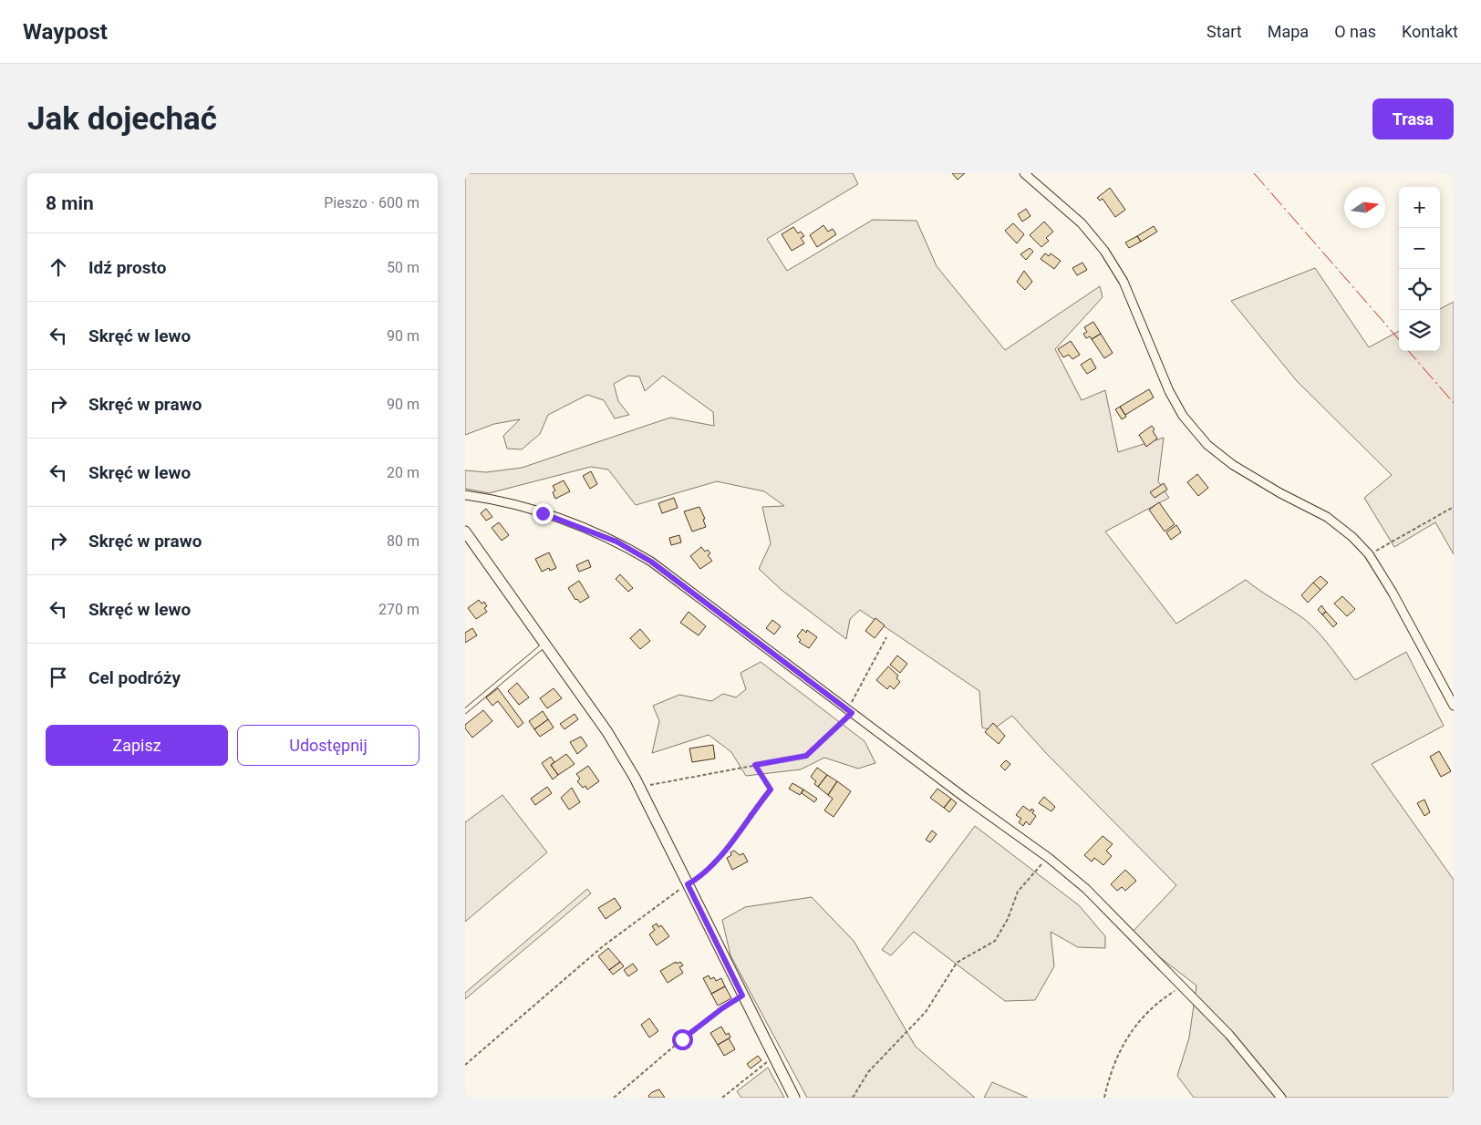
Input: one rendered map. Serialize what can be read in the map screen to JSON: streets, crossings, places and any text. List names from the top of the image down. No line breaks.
{"north":"right","page":{"header":"Waypost","nav":["Start","Mapa","O nas","Kontakt"],"buttons":["Trasa",["Zapisz","Udostępnij"]],"title":"Jak dojechać","heading":["8 min","Pieszo · 600 m"],"map_buttons":["+","−"],"list":[["Idź prosto","50 m"],["Skręć w lewo","90 m"],["Skręć w prawo","90 m"],["Skręć w lewo","20 m"],["Skręć w prawo","80 m"],["Skręć w lewo","270 m"],"Cel podróży"]}}
